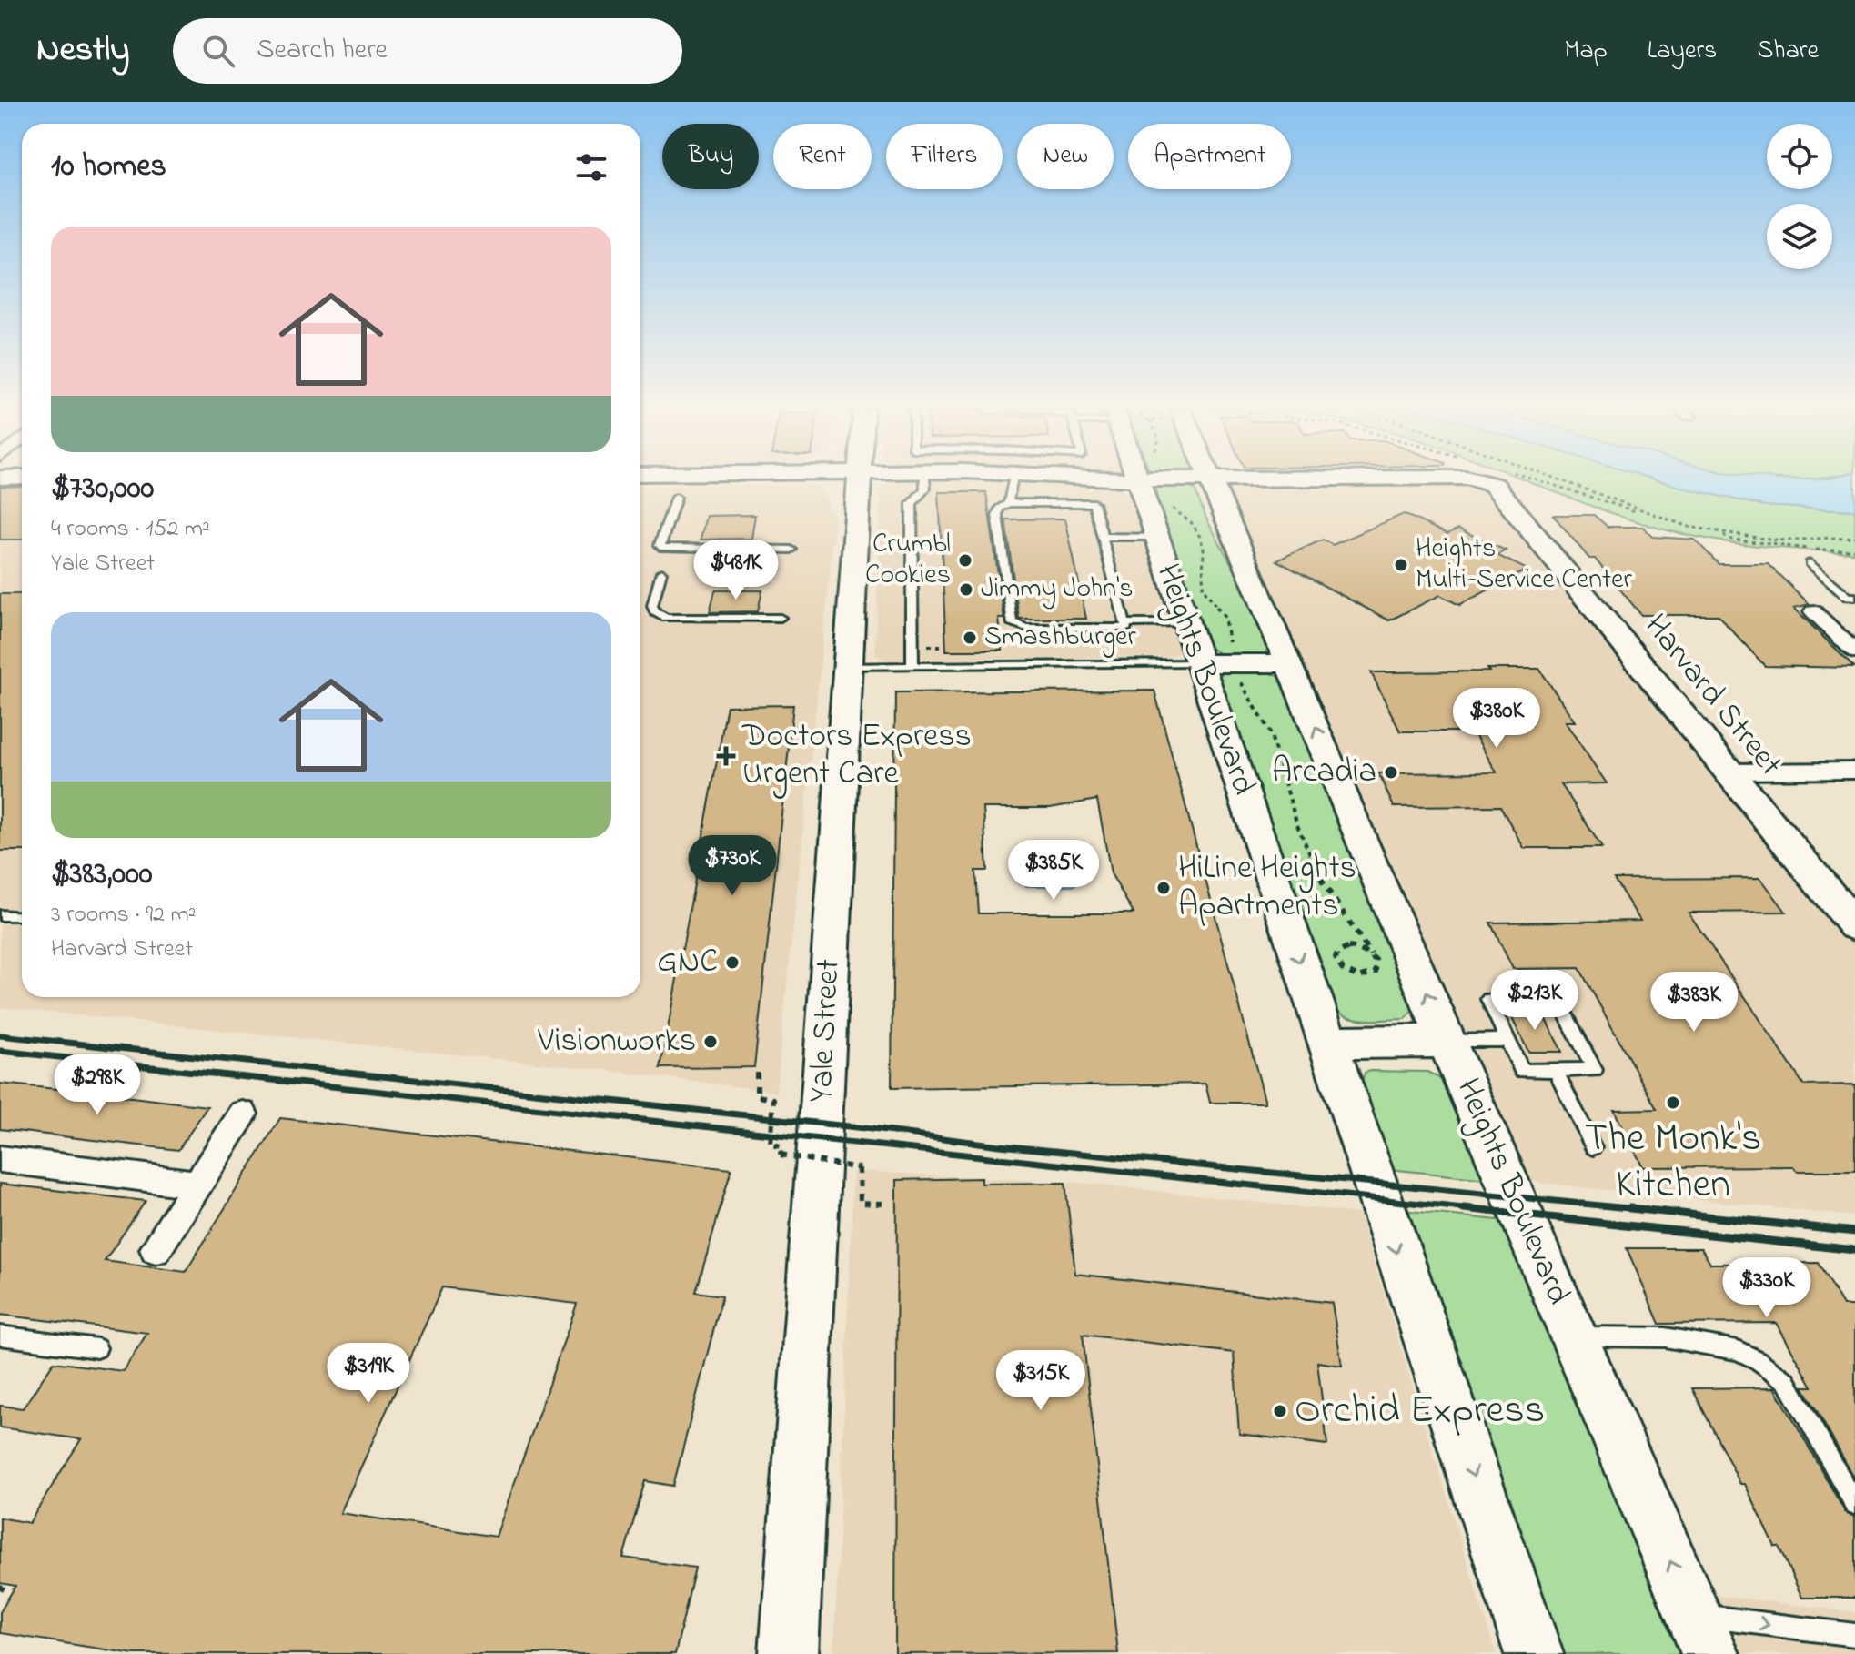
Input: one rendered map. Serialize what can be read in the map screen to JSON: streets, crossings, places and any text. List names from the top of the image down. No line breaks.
{"streets":{"main road":["Heights Boulevard","Harvard Street","Yale Street"]},"places":{"other":["Crumbl Cookies","Heights Multi-Service Center","Jimmy John's","Smashburger","Arcadia","HiLine Heights Apartments","GNC","Visionworks","The Monk's Kitchen","Orchid Express"],"health":["Doctors Express Urgent Care"]},"page":{"header":"Nestly","search":"Search here","nav":["Map","Layers","Share"],"chip":["Buy","Rent","Filters","New","Apartment"],"heading":"10 homes","list":[{"name":"$730,000","note":"4 rooms · 152 m² · Yale Street"},{"name":"$383,000","note":"3 rooms · 92 m² · Harvard Street"}],"price":["$481K","$380K","$730K","$385K","$213K","$383K","$298K","$330K","$319K","$315K"]}}
